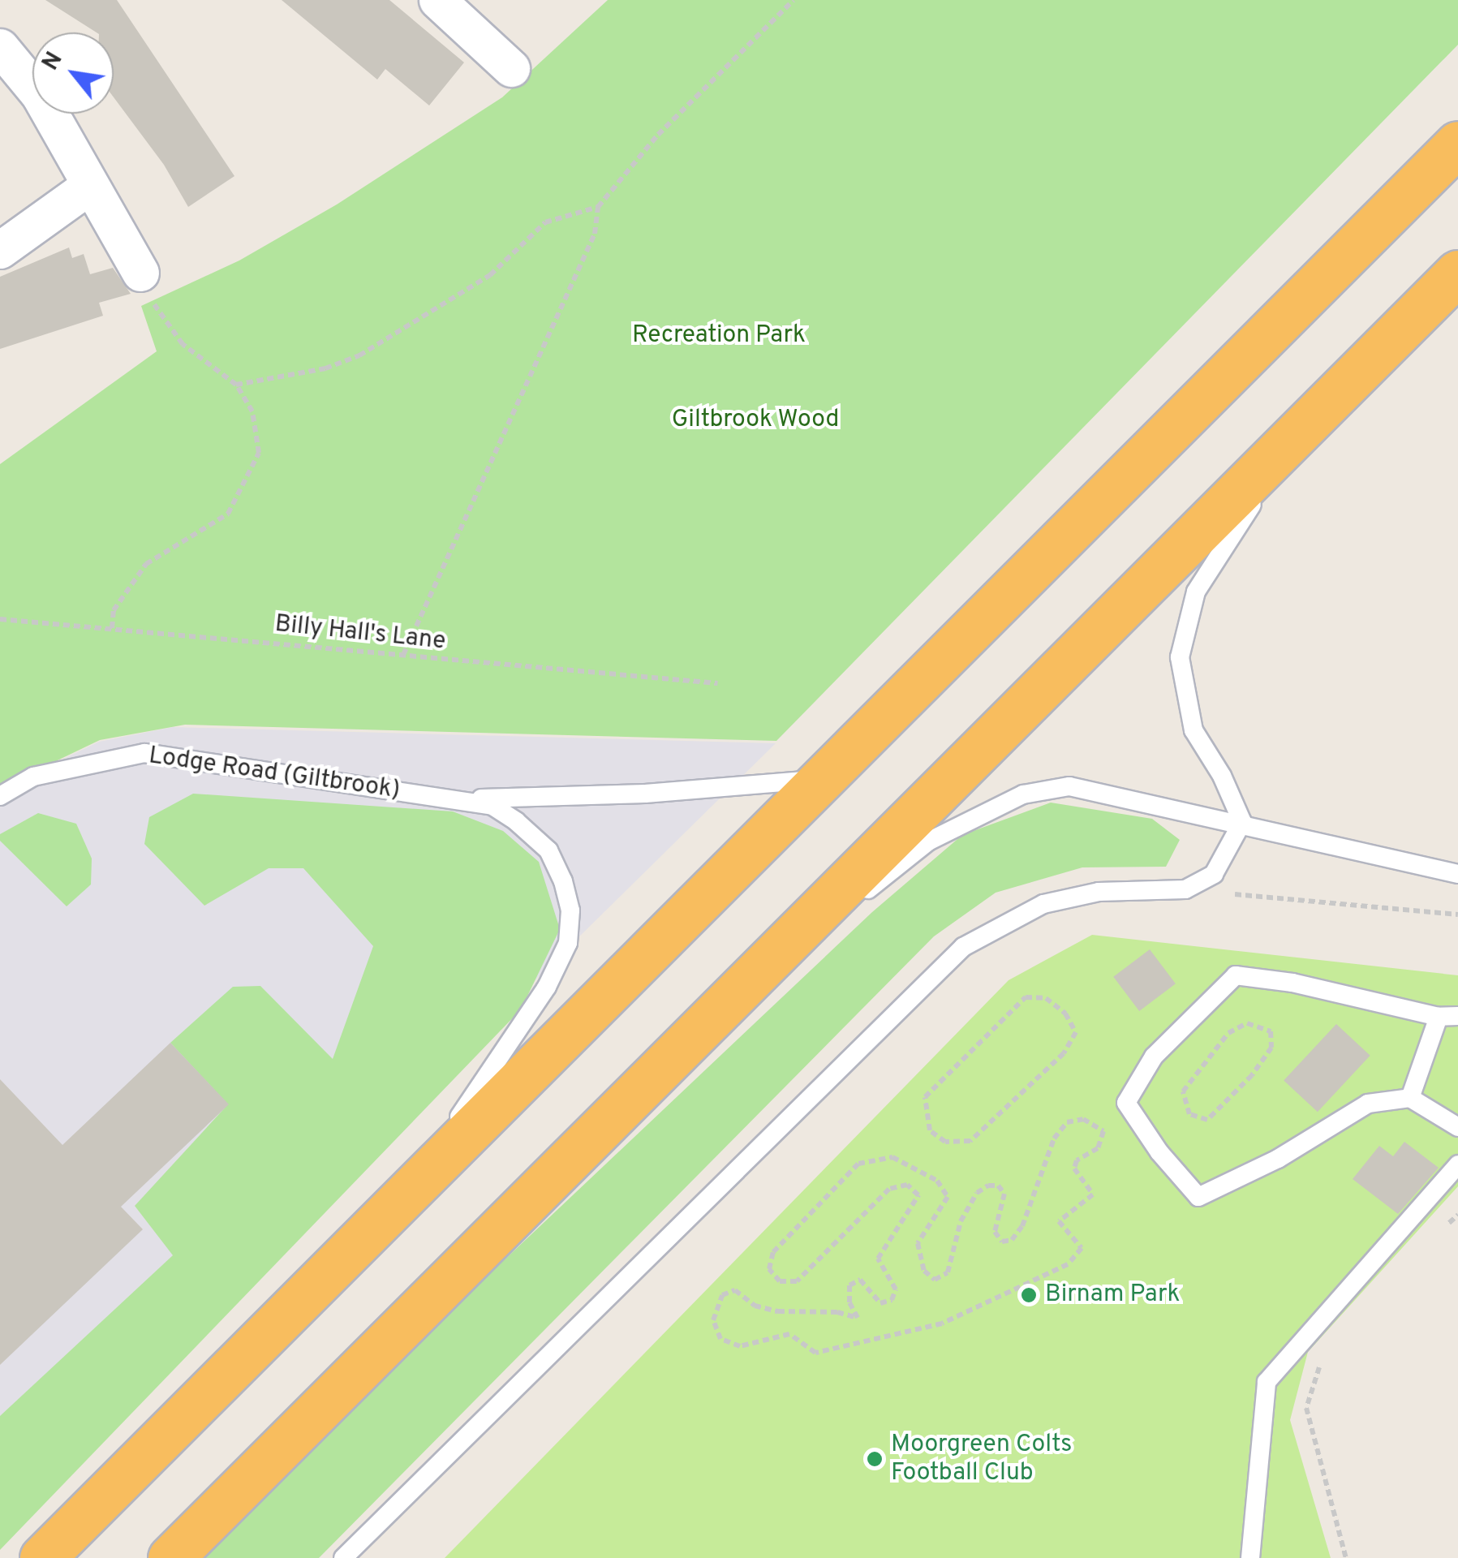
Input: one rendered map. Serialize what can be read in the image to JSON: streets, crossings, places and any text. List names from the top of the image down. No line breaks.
{"streets":{"lane":["Lodge Road (Giltbrook)"],"path":["Billy Hall's Lane"]},"parks":["Recreation Park","Giltbrook Wood"],"places":["Birnam Park","Moorgreen Colts Football Club"],"north":"top left"}
